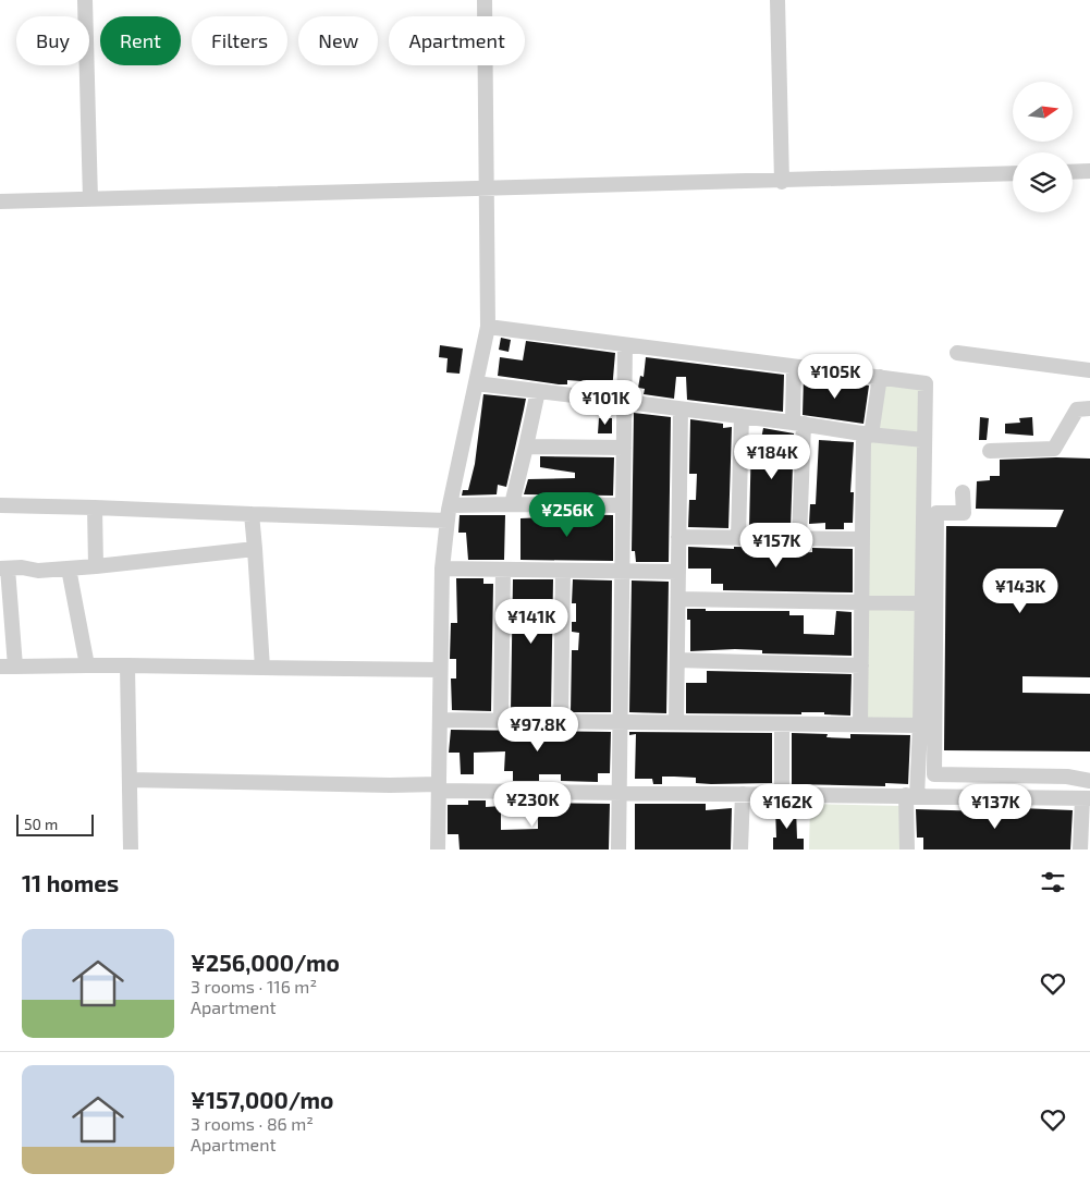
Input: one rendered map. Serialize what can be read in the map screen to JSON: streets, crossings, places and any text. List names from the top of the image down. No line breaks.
{"scale_bar":"50 m","north":"right","page":{"chip":["Buy","Rent","Filters","New","Apartment"],"price":["¥105K","¥101K","¥184K","¥256K","¥157K","¥143K","¥141K","¥97.8K","¥230K","¥162K","¥137K"],"scale":"50 m","heading":"11 homes","list":[{"name":"¥256,000/mo","note":"3 rooms · 116 m² · Apartment"},{"name":"¥157,000/mo","note":"3 rooms · 86 m² · Apartment"}]}}
